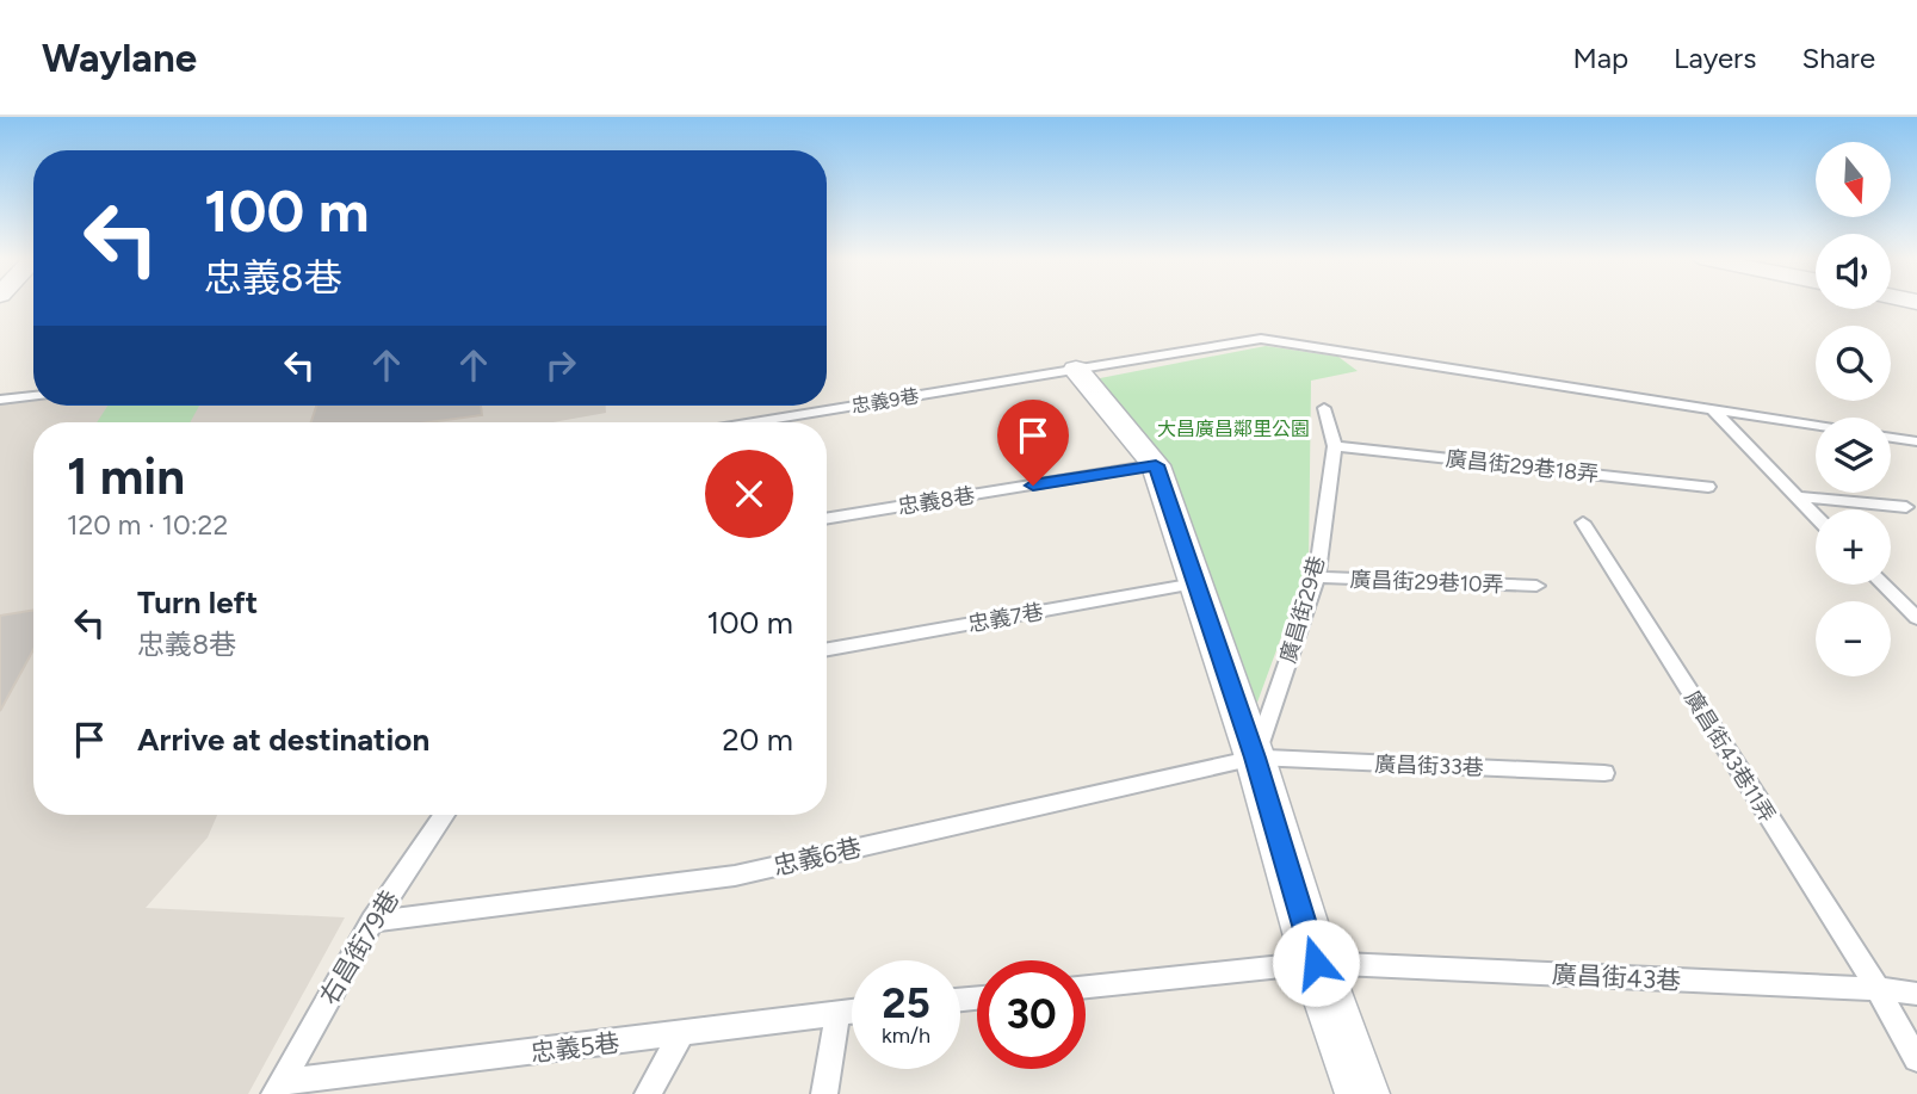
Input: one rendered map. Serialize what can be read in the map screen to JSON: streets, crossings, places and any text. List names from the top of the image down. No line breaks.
{"streets":{"lane":["忠義9巷","廣昌街29巷18弄","忠義8巷","廣昌街29巷10弄","廣昌街29巷","忠義7巷","廣昌街43巷11弄","廣昌街33巷","忠義6巷","右昌街79巷","廣昌街43巷","忠義5巷"]},"crossings":[["廣昌街29巷18弄","廣昌街29巷"],["廣昌街29巷10弄","廣昌街29巷"],["廣昌街29巷","廣昌街33巷"],["廣昌街29巷","忠義6巷"],["廣昌街43巷11弄","廣昌街43巷"],["廣昌街33巷","忠義6巷"],["忠義6巷","右昌街79巷"],["右昌街79巷","忠義5巷"]],"parks":["大昌廣昌鄰里公園"],"north":"bottom","page":{"header":"Waylane","nav":["Map","Layers","Share"],"map_buttons":["+","−"],"turn":["100 m","忠義8巷"],"heading":["1 min","120 m · 10:22"],"list":[{"name":"Turn left","note":"忠義8巷","value":"100 m"},{"name":"Arrive at destination","value":"20 m"}],"speed":"25 km/h","limit":"30"}}
